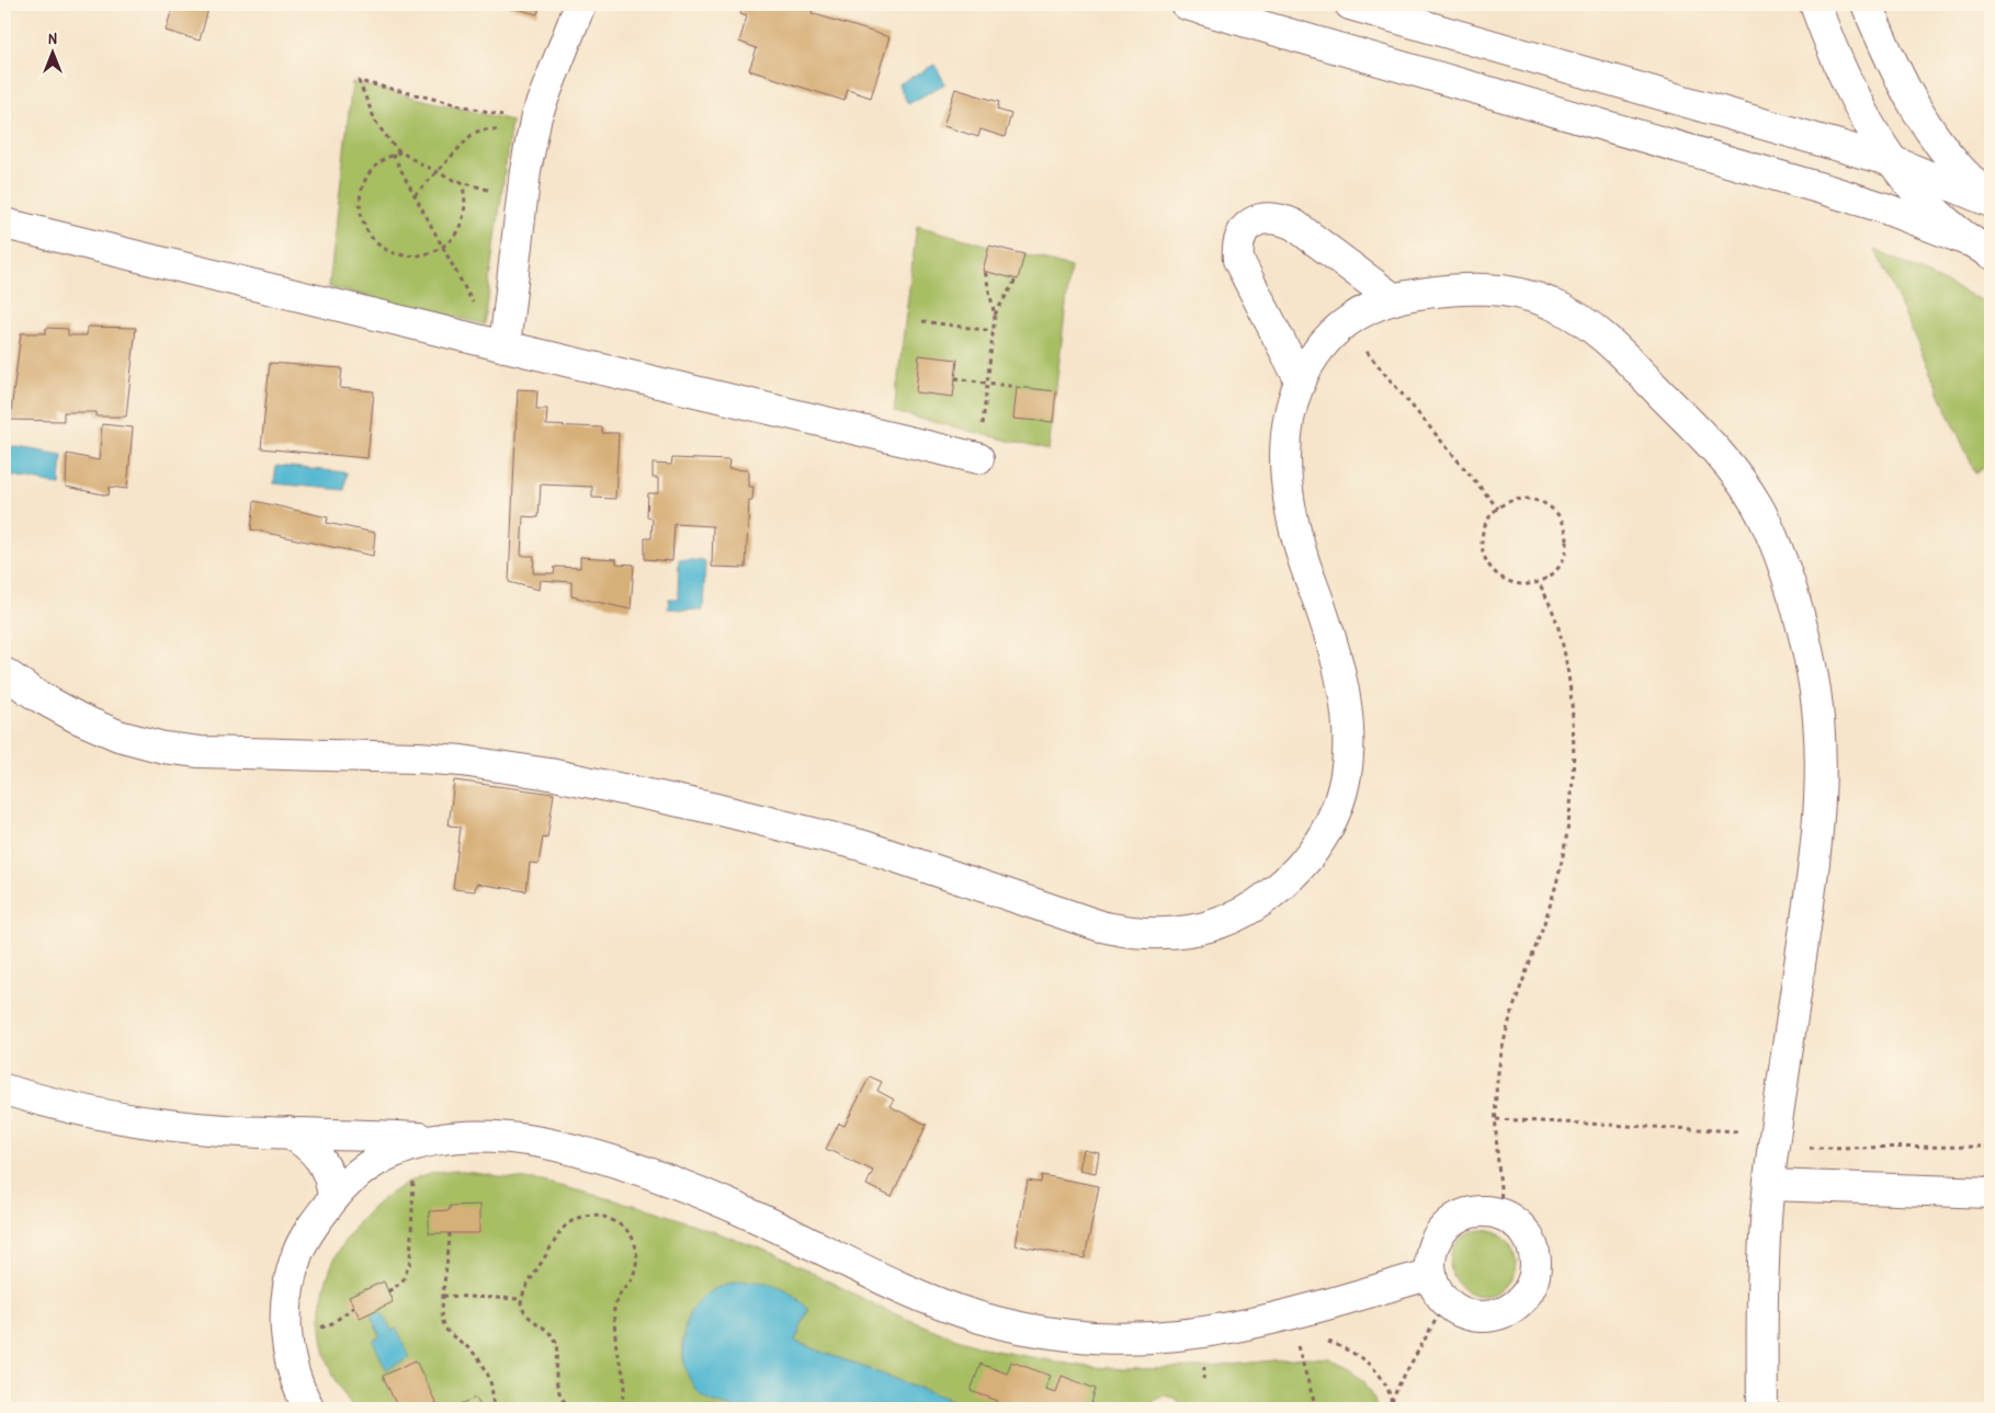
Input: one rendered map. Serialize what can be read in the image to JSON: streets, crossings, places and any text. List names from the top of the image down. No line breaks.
{"north":"top"}
